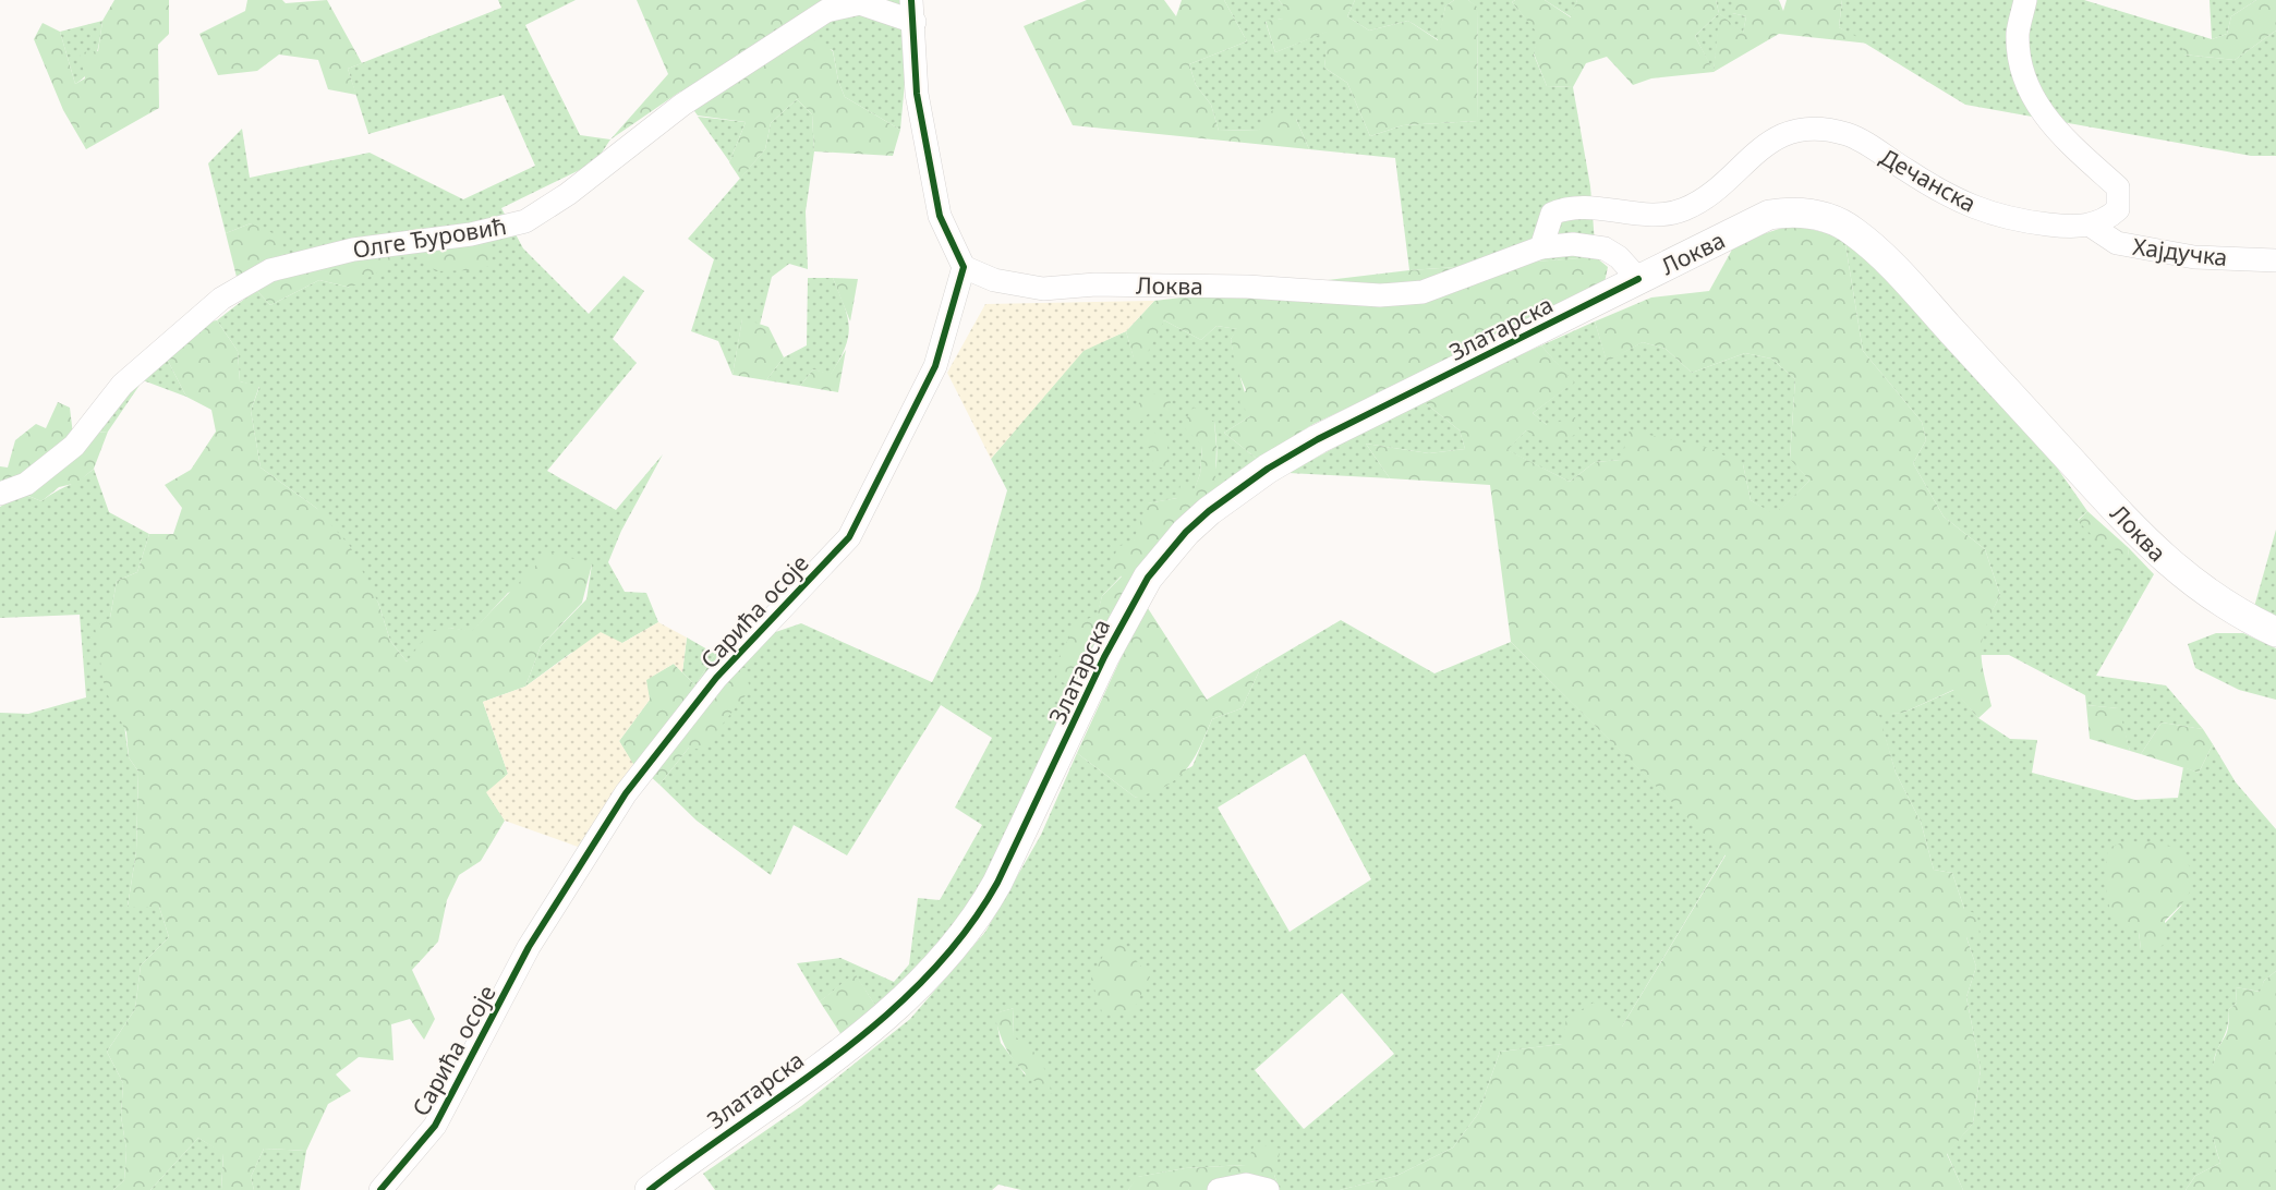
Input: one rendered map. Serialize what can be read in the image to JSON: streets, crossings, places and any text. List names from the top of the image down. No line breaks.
{"streets":{"main road":["Локва","Златарска"],"street":["Дечанска","Олге Ђуровић","Хајдучка","Сарића осоје"]},"crossings":[["Дечанска","Хајдучка"],["Дечанска","Локва"],["Локва","Златарска"],["Локва","Сарића осоје"]]}
